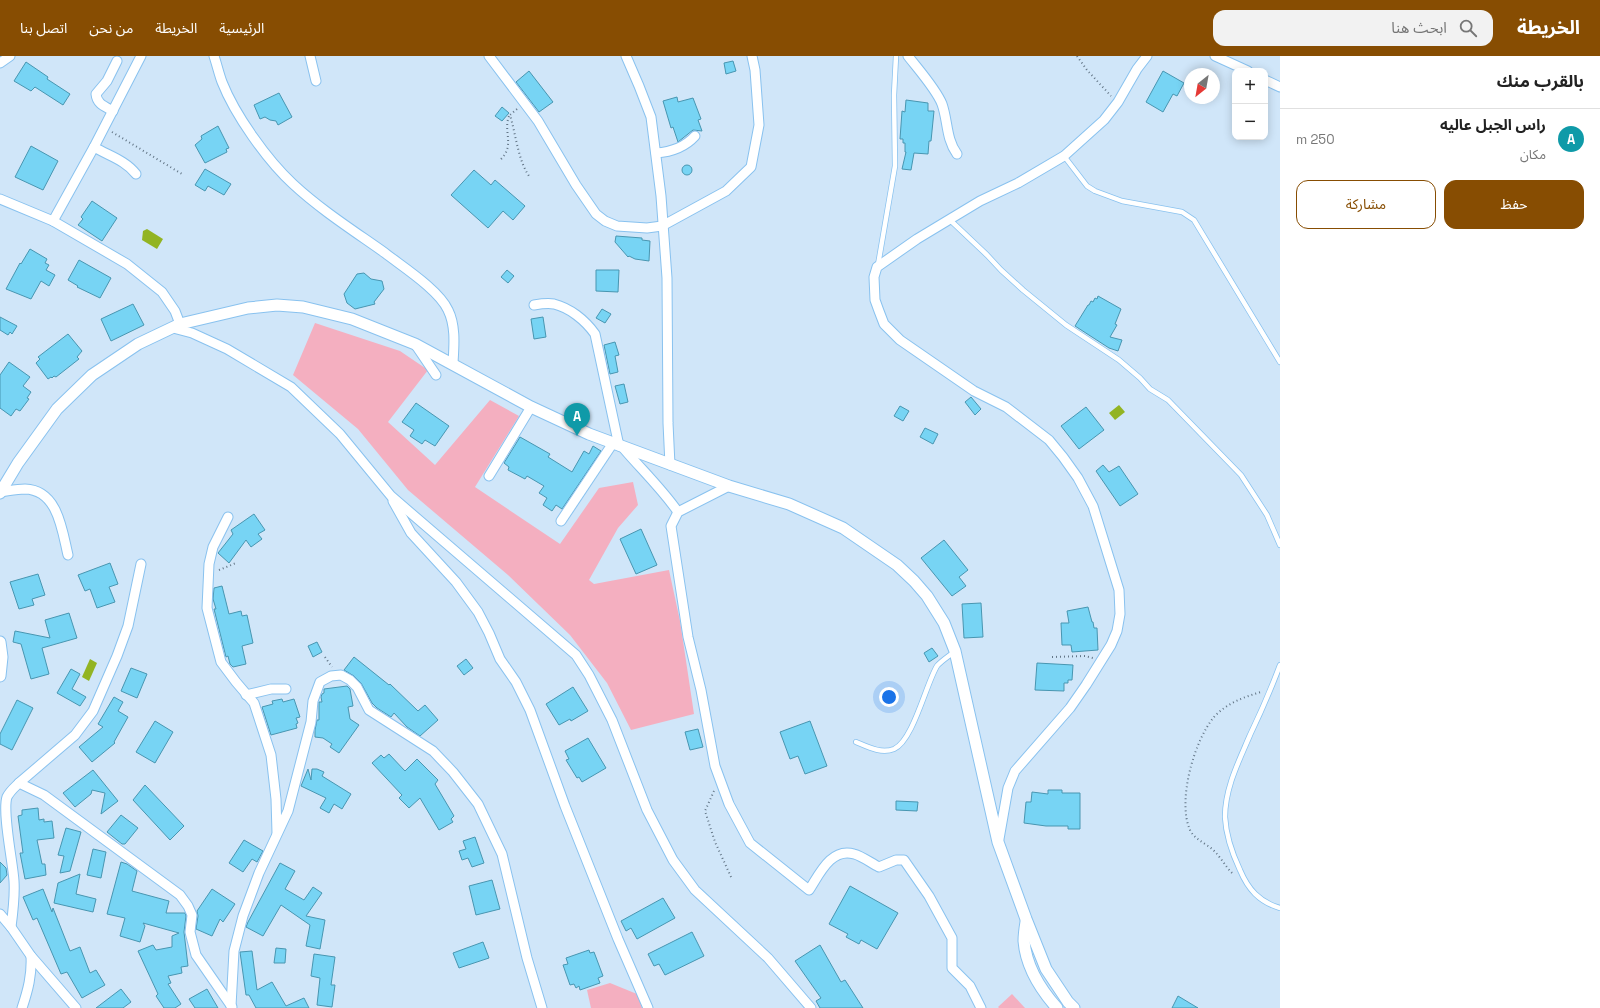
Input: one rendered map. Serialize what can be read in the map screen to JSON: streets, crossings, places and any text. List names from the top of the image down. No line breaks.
{"north":"bottom left","page":{"header":"الخريطة","search":"ابحث هنا","nav":["الرئيسية","الخريطة","من نحن","اتصل بنا"],"heading":"بالقرب منك","map_buttons":["+","−"],"list":[{"mark":"A","name":"راس الجبل عاليه","note":"مكان","value":"250 m"}],"buttons":["حفظ","مشاركة"],"pins":"A"}}
